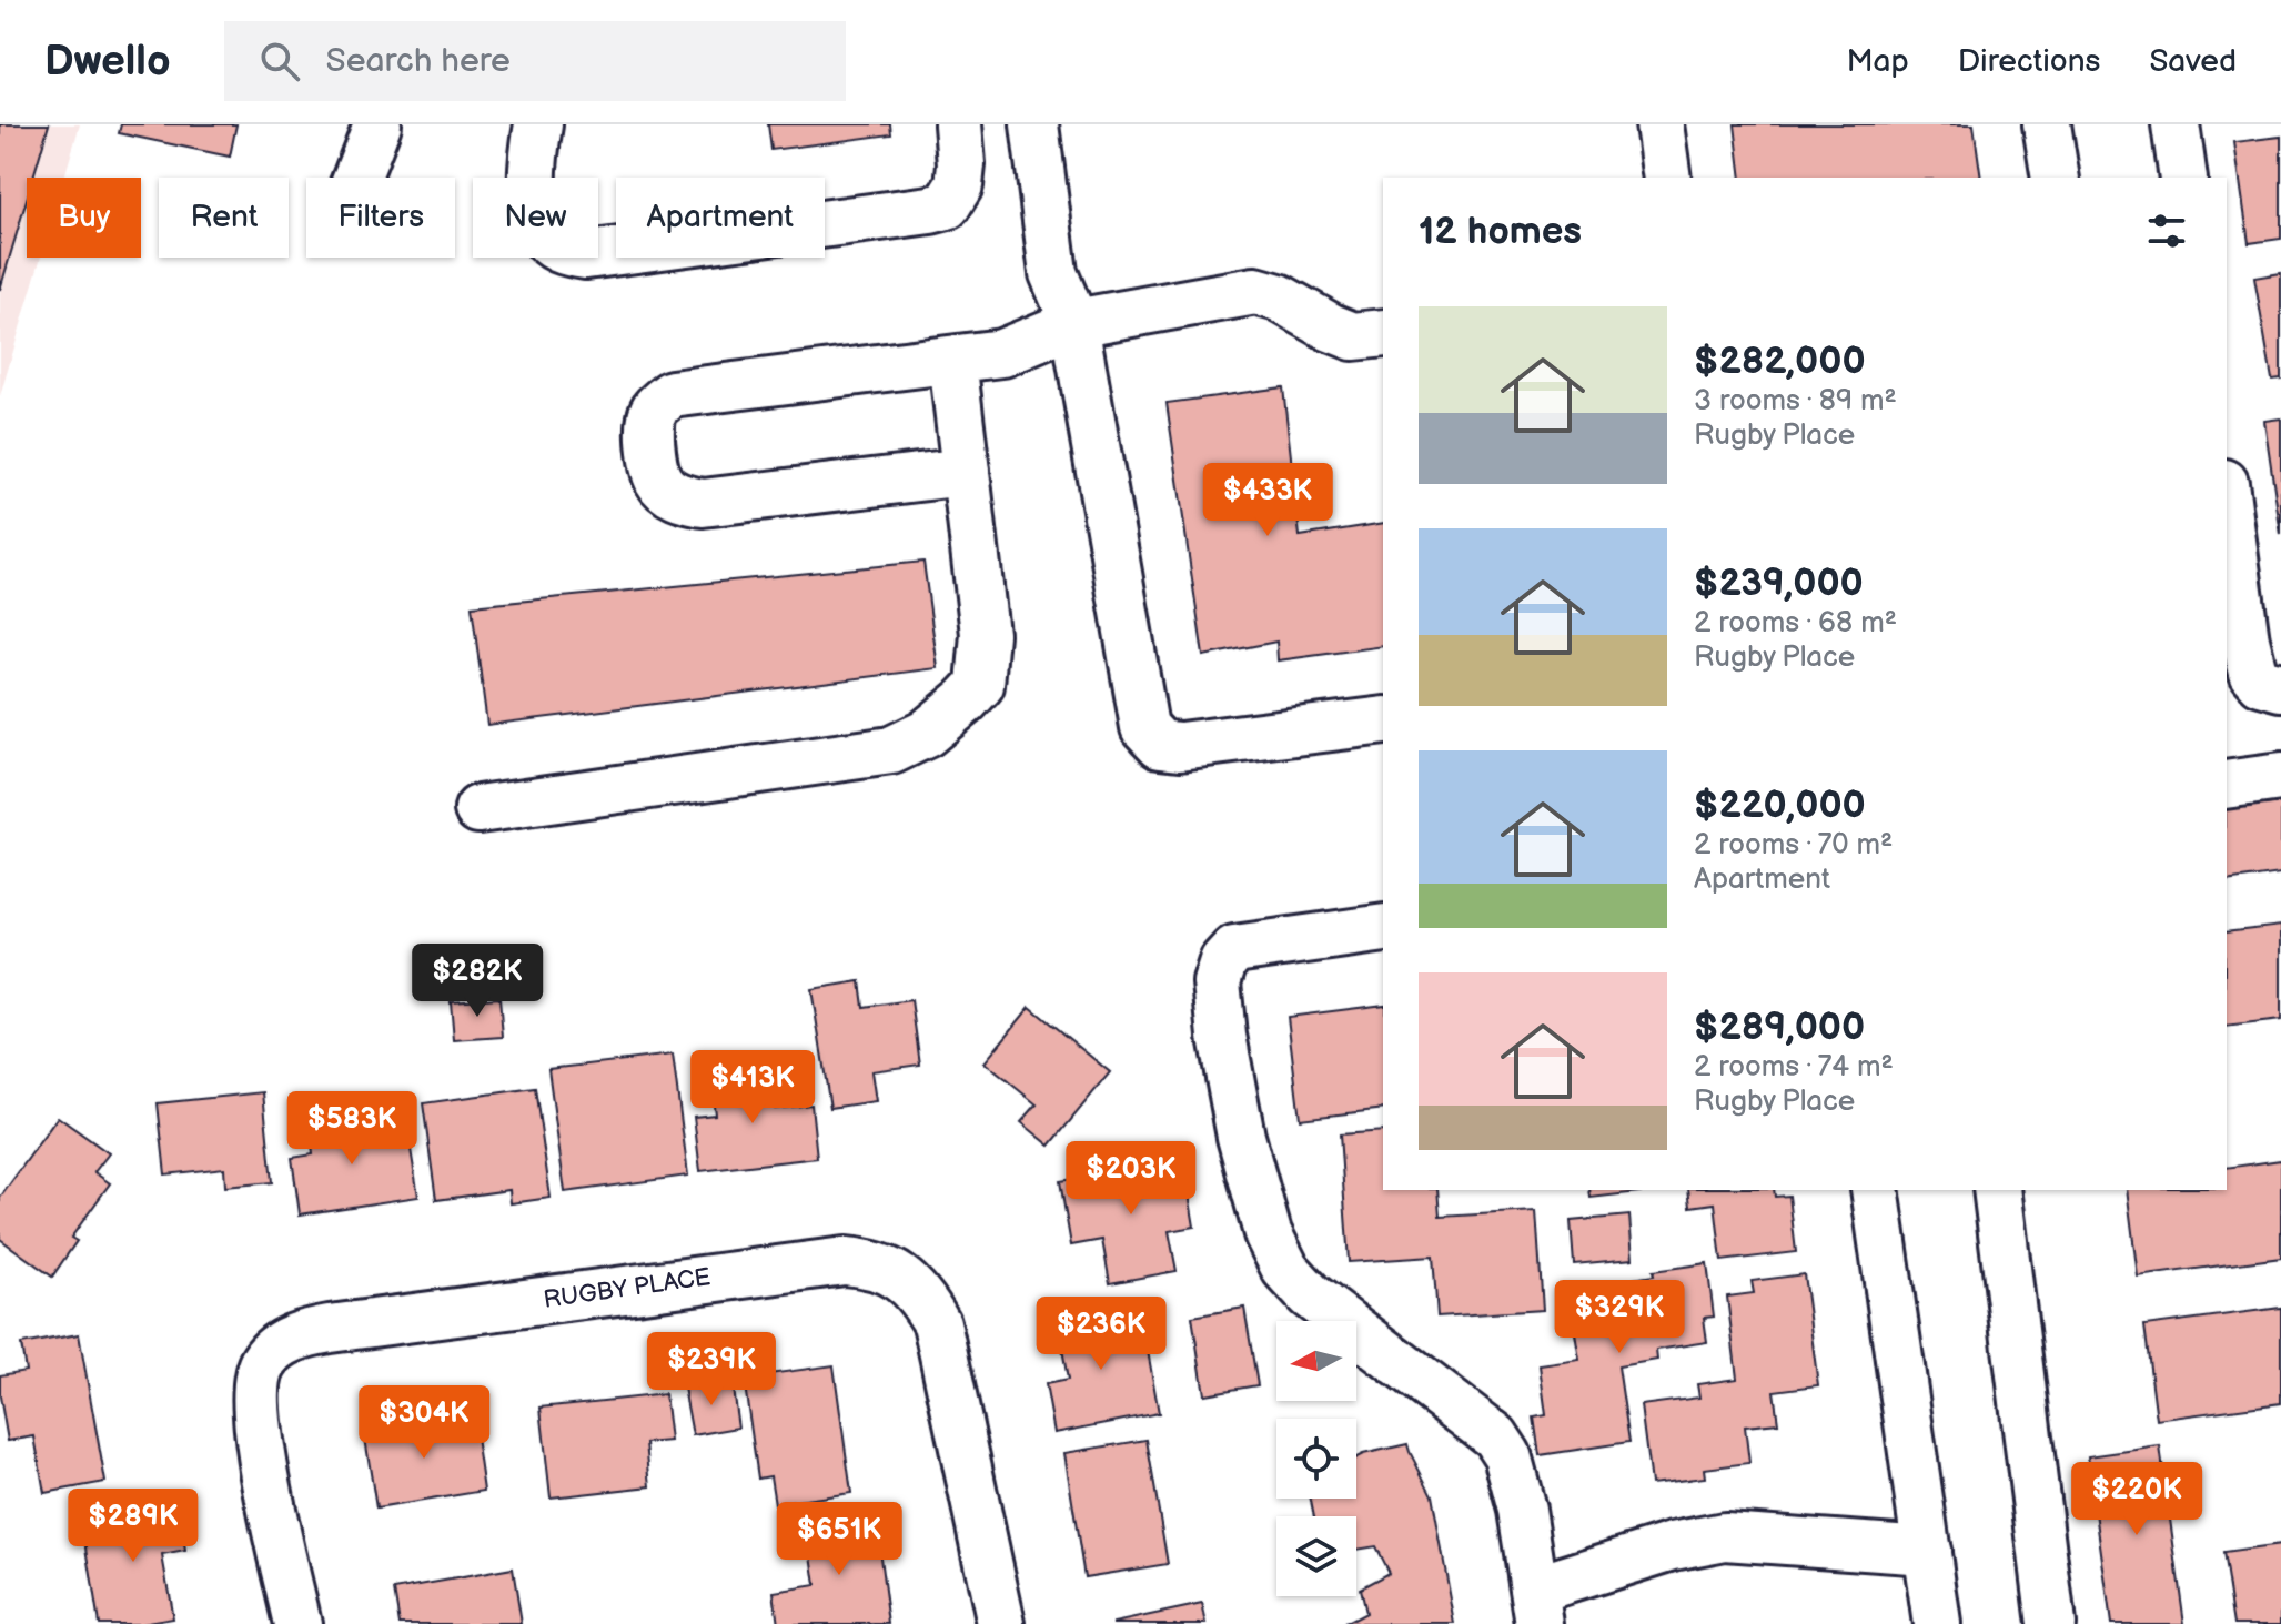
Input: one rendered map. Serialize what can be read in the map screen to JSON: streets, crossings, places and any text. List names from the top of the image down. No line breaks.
{"streets":{"street":["RUGBY PLACE"]},"north":"left","page":{"header":"Dwello","search":"Search here","nav":["Map","Directions","Saved"],"chip":["Buy","Rent","Filters","New","Apartment"],"heading":"12 homes","list":[{"name":"$282,000","note":"3 rooms · 89 m² · Rugby Place"},{"name":"$239,000","note":"2 rooms · 68 m² · Rugby Place"},{"name":"$220,000","note":"2 rooms · 70 m² · Apartment"},{"name":"$289,000","note":"2 rooms · 74 m² · Rugby Place"}],"price":["$433K","$282K","$413K","$583K","$203K","$329K","$236K","$239K","$304K","$220K","$289K","$651K"]}}
